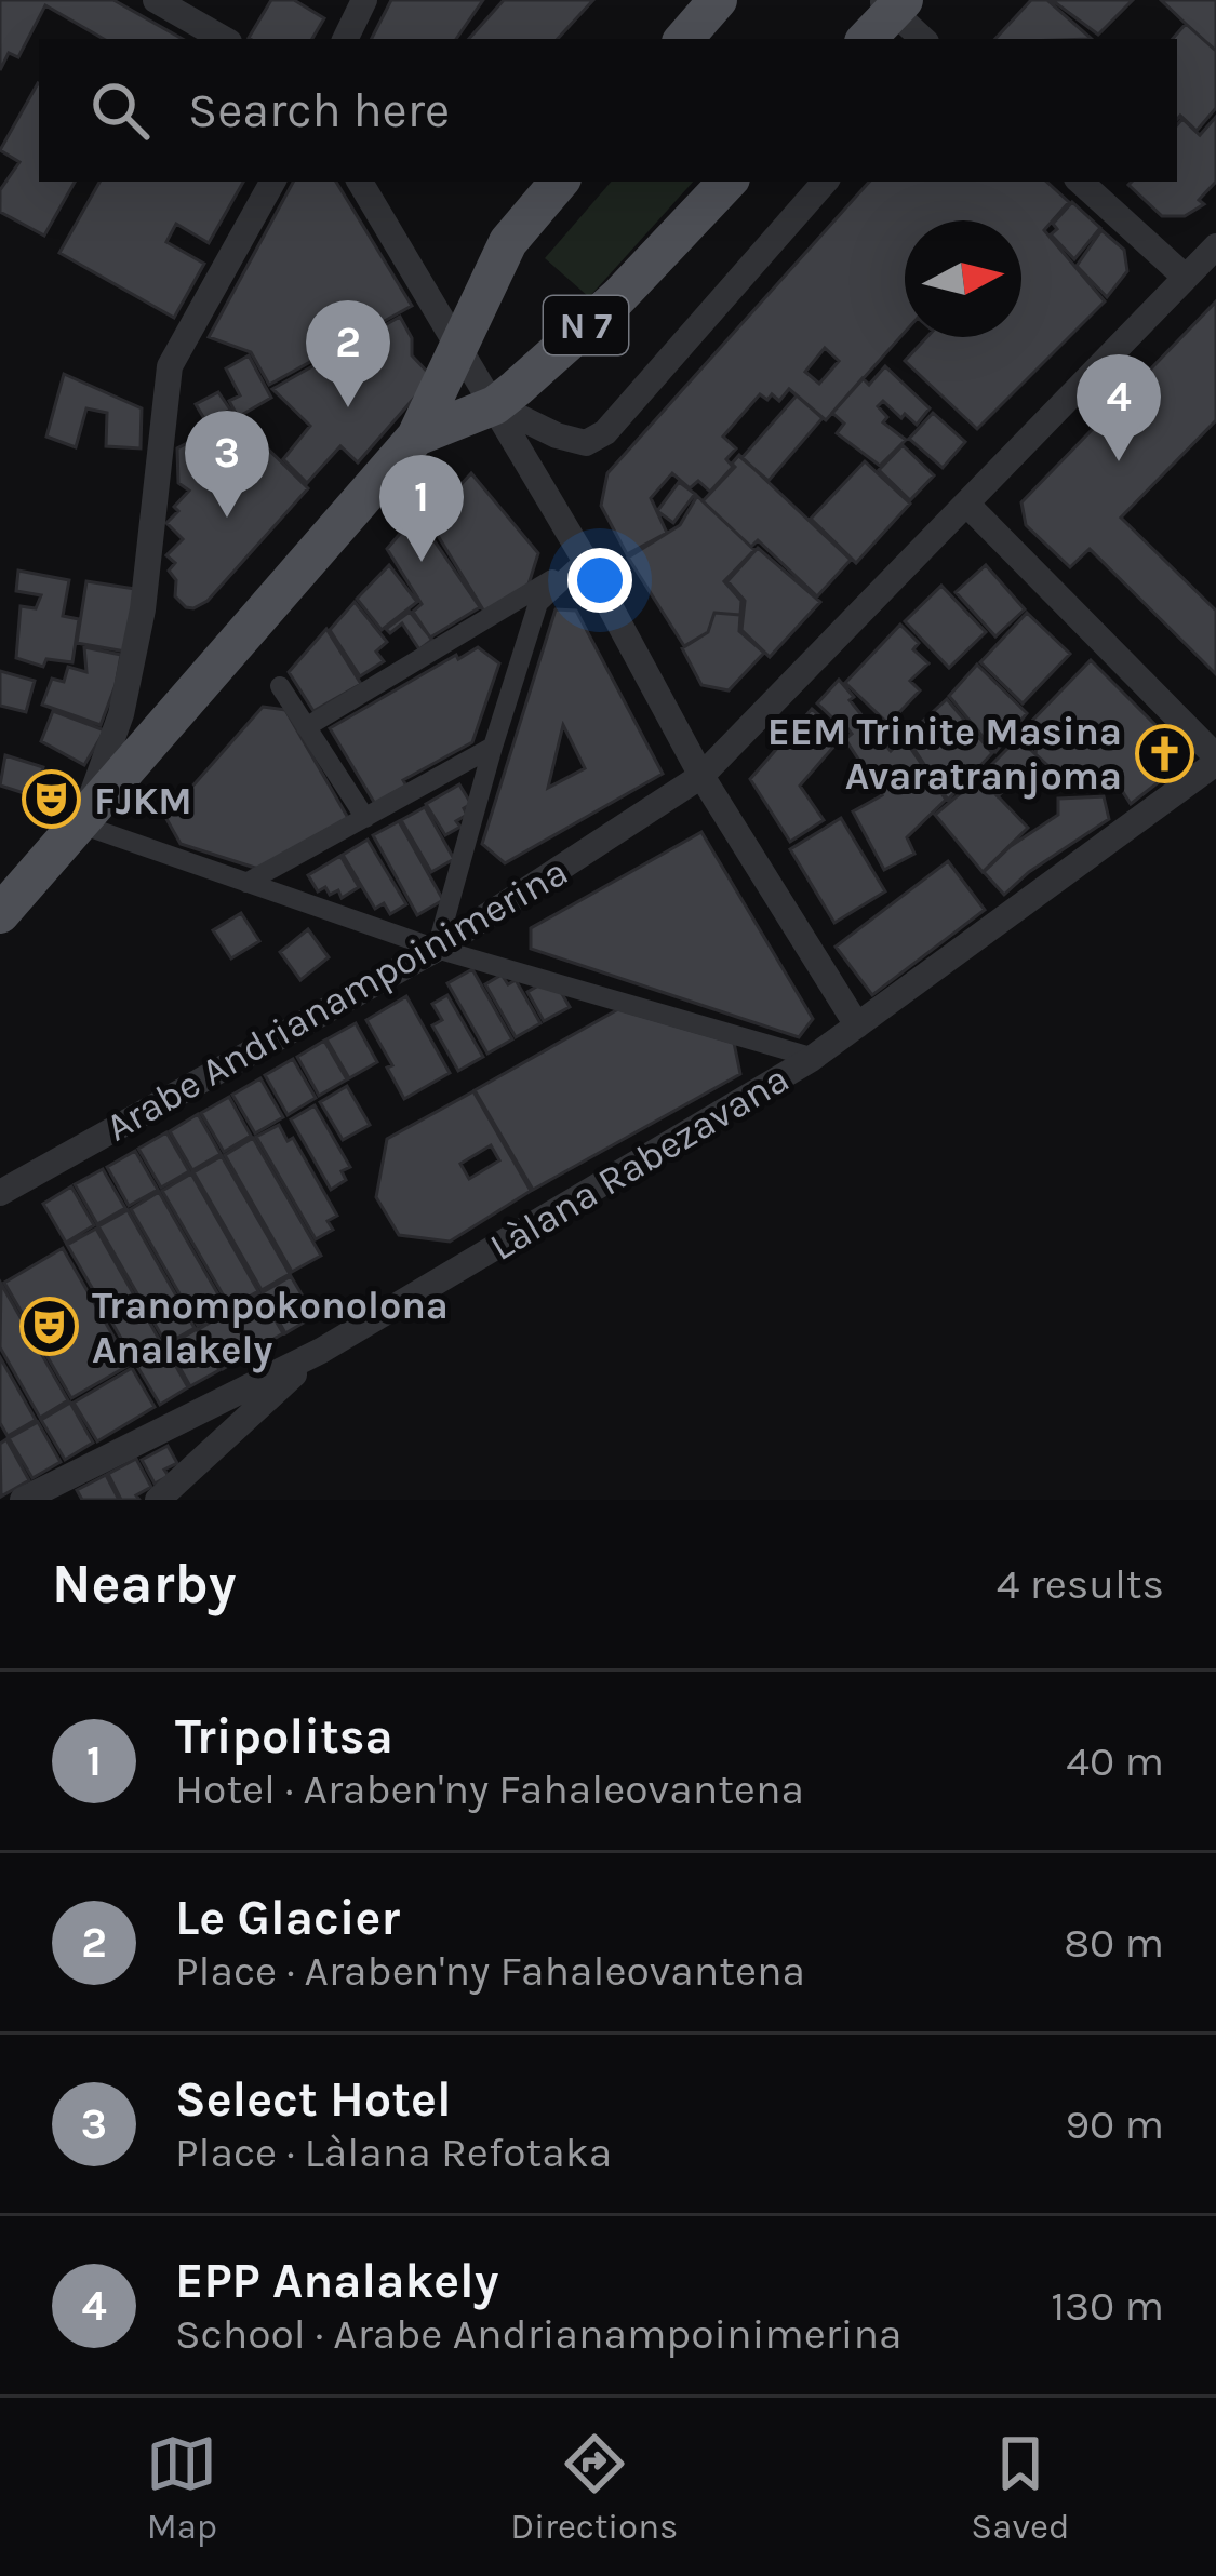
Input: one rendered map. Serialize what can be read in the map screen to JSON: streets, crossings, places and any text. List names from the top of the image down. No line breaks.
{"streets":{"main road":["N 7"],"street":["Arabe Andrianampoinimerina","Làlana Rabezavana"]},"places":{"church":["EEM Trinite Masina Avaratranjoma"],"theatre":["FJKM","Tranompokonolona Analakely"]},"north":"right","page":{"search":"Search here","pins":["2","4","3","1"],"heading":["Nearby","4 results"],"list":[{"mark":"1","name":"Tripolitsa","note":"Hotel · Araben'ny Fahaleovantena","value":"40 m"},{"mark":"2","name":"Le Glacier","note":"Place · Araben'ny Fahaleovantena","value":"80 m"},{"mark":"3","name":"Select Hotel","note":"Place · Làlana Refotaka","value":"90 m"},{"mark":"4","name":"EPP Analakely","note":"School · Arabe Andrianampoinimerina","value":"130 m"}],"nav":["Map","Directions","Saved"]}}
